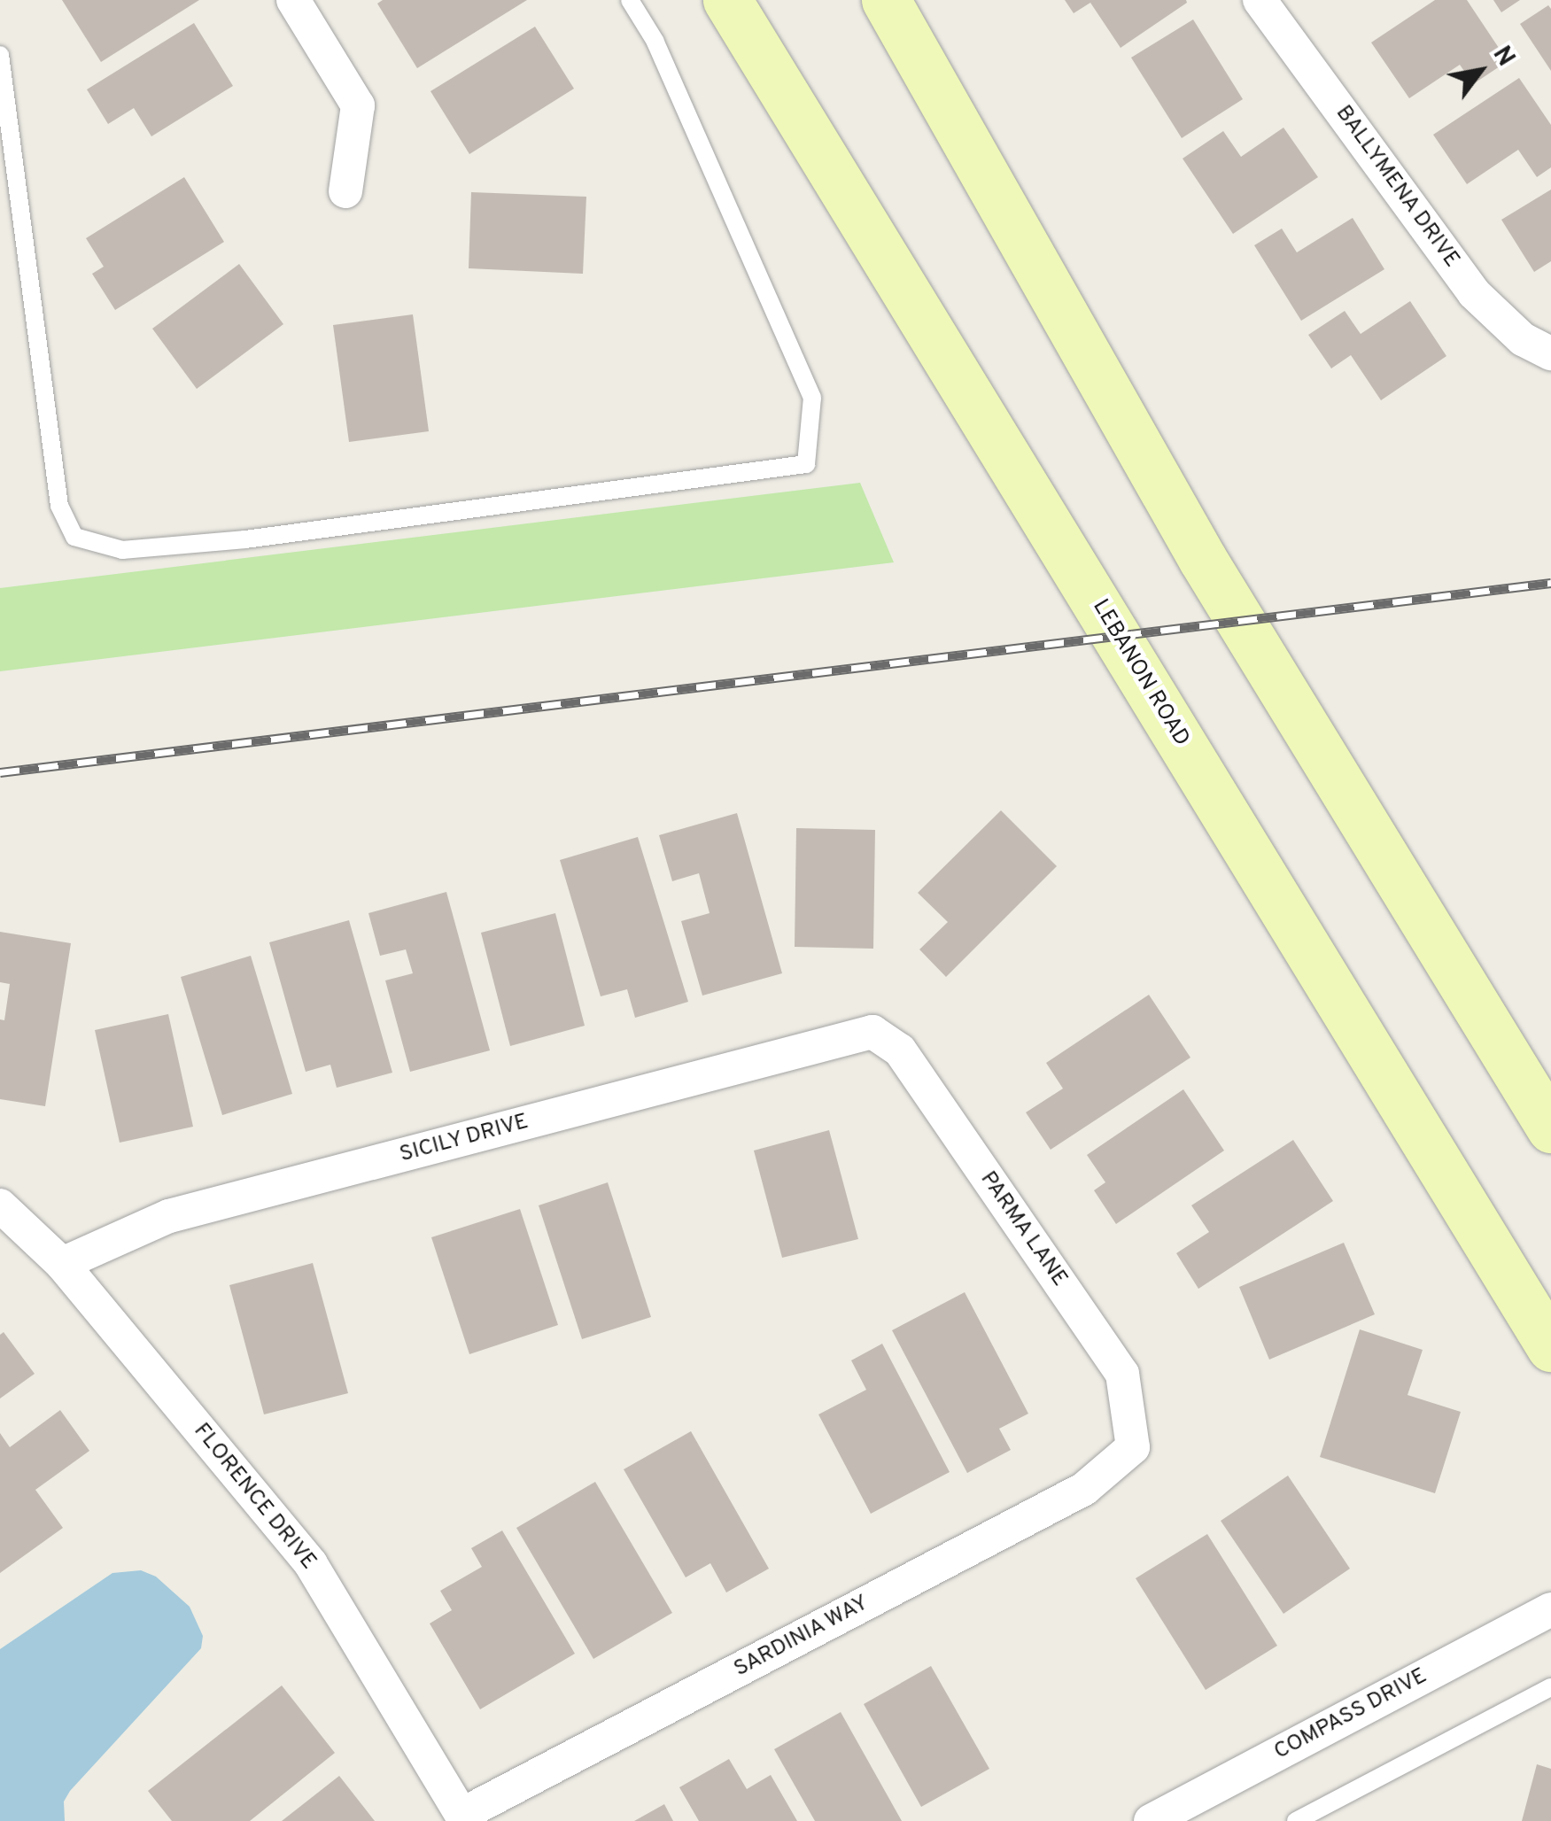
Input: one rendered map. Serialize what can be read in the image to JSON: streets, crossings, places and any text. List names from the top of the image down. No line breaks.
{"streets":{"main road":["LEBANON ROAD"],"street":["BALLYMENA DRIVE","SICILY DRIVE","PARMA LANE","FLORENCE DRIVE","SARDINIA WAY","COMPASS DRIVE"]},"crossings":[["SICILY DRIVE","PARMA LANE"],["SICILY DRIVE","FLORENCE DRIVE"],["PARMA LANE","SARDINIA WAY"],["FLORENCE DRIVE","SARDINIA WAY"]],"north":"top right"}
